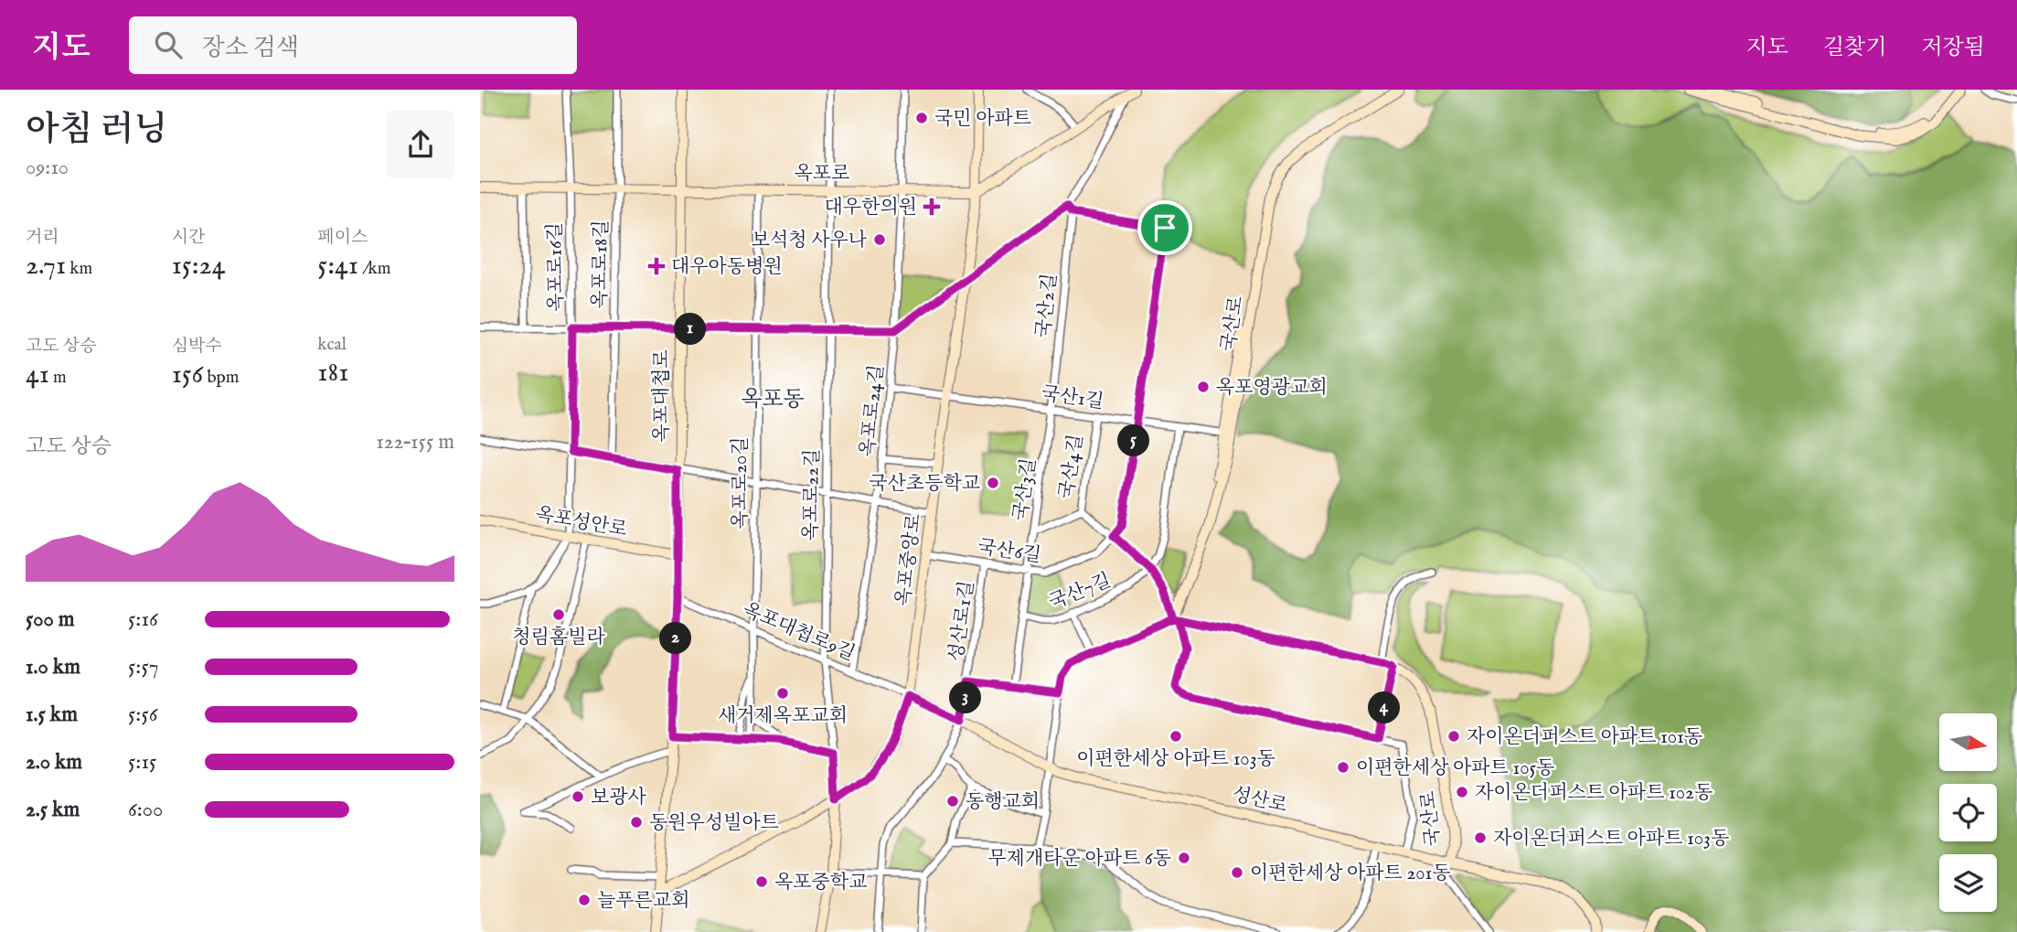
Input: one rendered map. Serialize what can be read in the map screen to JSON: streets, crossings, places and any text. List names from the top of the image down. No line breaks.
{"streets":{"street":["옥포로","옥포로18길","옥포로16길","국산2길","국산로","옥포대첩로","국산1길","옥포로24길","국산4길","옥포로20길","국산3길","옥포로22길","옥포성안로","국산6길","옥포중앙로","국산7길","성산로1길","옥포대첩로9길","성산로"]},"crossings":[["옥포로","옥포로18길"],["옥포로","옥포로16길"],["옥포로","옥포대첩로"],["옥포로","옥포로24길"],["옥포로","옥포로20길"],["옥포로","옥포로22길"],["옥포로","옥포중앙로"],["옥포로16길","옥포성안로"],["국산2길","국산1길"],["국산2길","국산3길"],["국산로","국산1길"],["국산로","성산로"],["옥포대첩로","옥포성안로"],["옥포대첩로","옥포중앙로"],["옥포대첩로","옥포대첩로9길"],["국산1길","옥포로24길"],["국산1길","국산4길"],["국산1길","국산3길"],["국산1길","옥포중앙로"],["국산1길","국산7길"],["옥포로24길","옥포대첩로9길"],["국산4길","국산3길"],["옥포로20길","옥포대첩로9길"],["국산3길","국산6길"],["국산3길","국산7길"],["옥포로22길","옥포중앙로"],["옥포로22길","옥포대첩로9길"],["국산6길","옥포중앙로"],["국산6길","성산로1길"],["옥포중앙로","옥포대첩로9길"],["옥포중앙로","성산로"],["성산로1길","성산로"],["옥포대첩로9길","성산로"]],"districts":["옥포동"],"places":{"other":["국민 아파트","보석청 사우나","옥포영광교회","국산초등학교","청림홈빌라","새거제옥포교회","이편한세상 아파트 103동","자이온더퍼스트 아파트 101동","이편한세상 아파트 105동","자이온더퍼스트 아파트 102동","보광사","동행교회","동원우성빌아트","자이온더퍼스트 아파트 103동","무제개타운 아파트 6동","이편한세상 아파트 201동","옥포중학교","늘푸른교회"],"health":["대우한의원","대우아동병원"]},"north":"right","page":{"header":"지도","search":"장소 검색","nav":["지도","길찾기","저장됨"],"heading":["아침 러닝","09:10"],"stats":[["거리","2.71 km"],["시간","15:24"],["페이스","5:41 /km"],["고도 상승","41 m"],["심박수","156 bpm"],["kcal","181"]],"pins":["1","5","2","3","4"],"chart":["고도 상승","122–155 m"],"list":[{"name":"500 m","note":"5:16"},{"name":"1.0 km","note":"5:57"},{"name":"1.5 km","note":"5:56"},{"name":"2.0 km","note":"5:15"},{"name":"2.5 km","note":"6:00"}]}}
